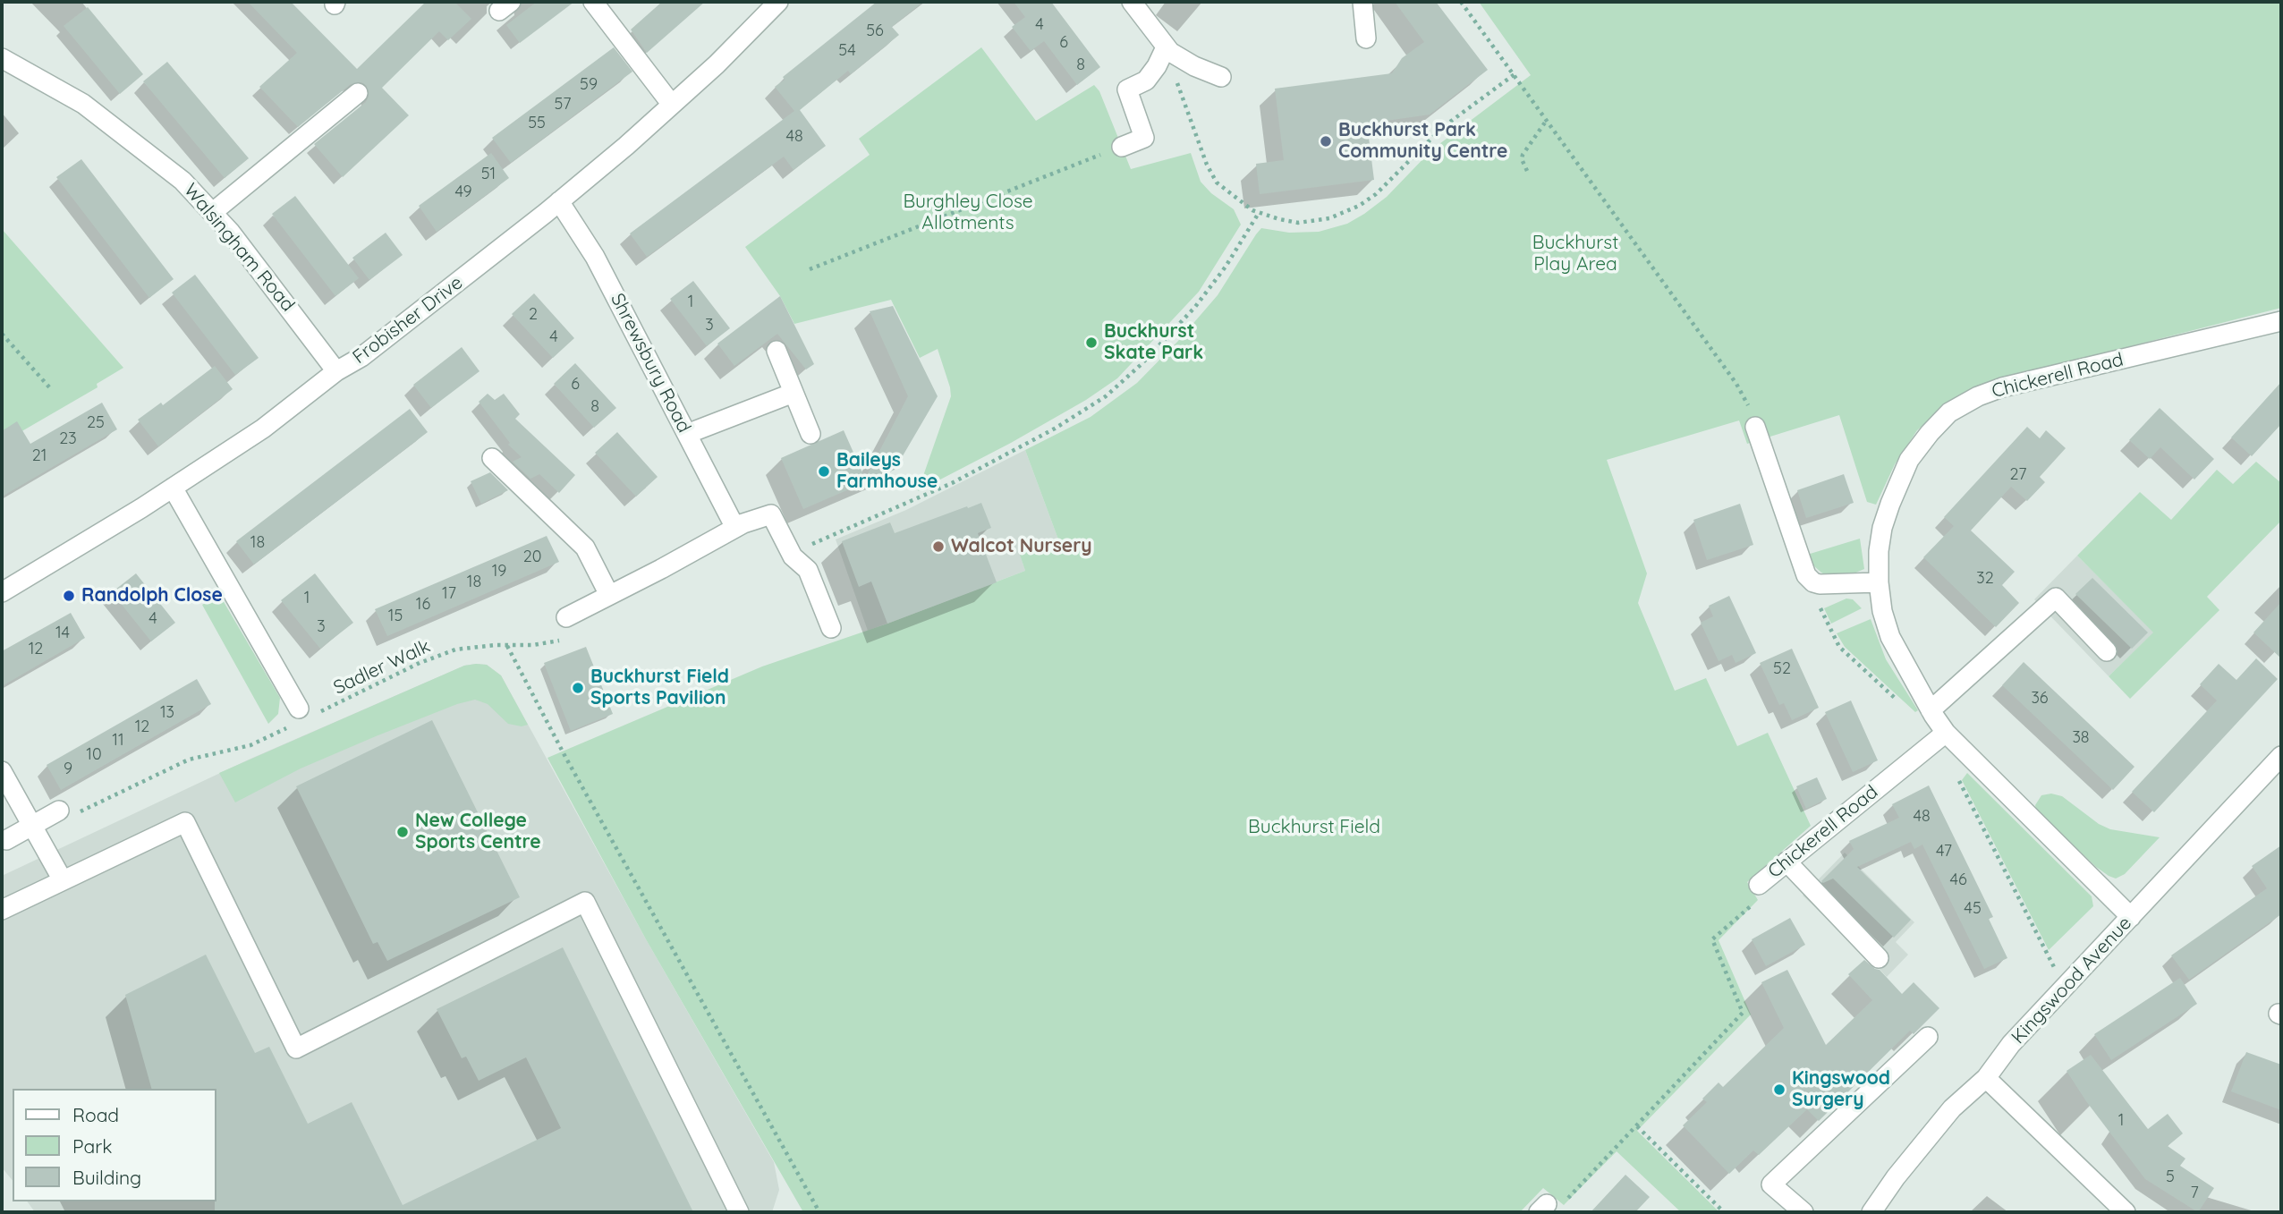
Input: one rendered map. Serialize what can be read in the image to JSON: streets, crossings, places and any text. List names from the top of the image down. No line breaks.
{"streets":{"street":["Walsingham Road","Frobisher Drive","Shrewsbury Road","Chickerell Road","Kingswood Avenue"],"path":["Sadler Walk"]},"crossings":[["Walsingham Road","Frobisher Drive"],["Frobisher Drive","Shrewsbury Road"],["Chickerell Road","Kingswood Avenue"]],"parks":["Burghley Close Allotments","Buckhurst Play Area","Buckhurst Field"],"places":["Buckhurst Park Community Centre","Buckhurst Skate Park","Baileys Farmhouse","Walcot Nursery","Randolph Close","Buckhurst Field Sports Pavilion","New College Sports Centre","Kingswood Surgery"],"house_numbers":["4","56","6","54","8","59","57","55","48","51","49","1","2","3","4","6","8","25","23","21","27","18","20","19","32","18","17","1","16","15","4","3","14","12","52","36","13","12","38","11","10","9","48","47","46","45","1","5","7"],"legend":["Road","Park","Building"]}
